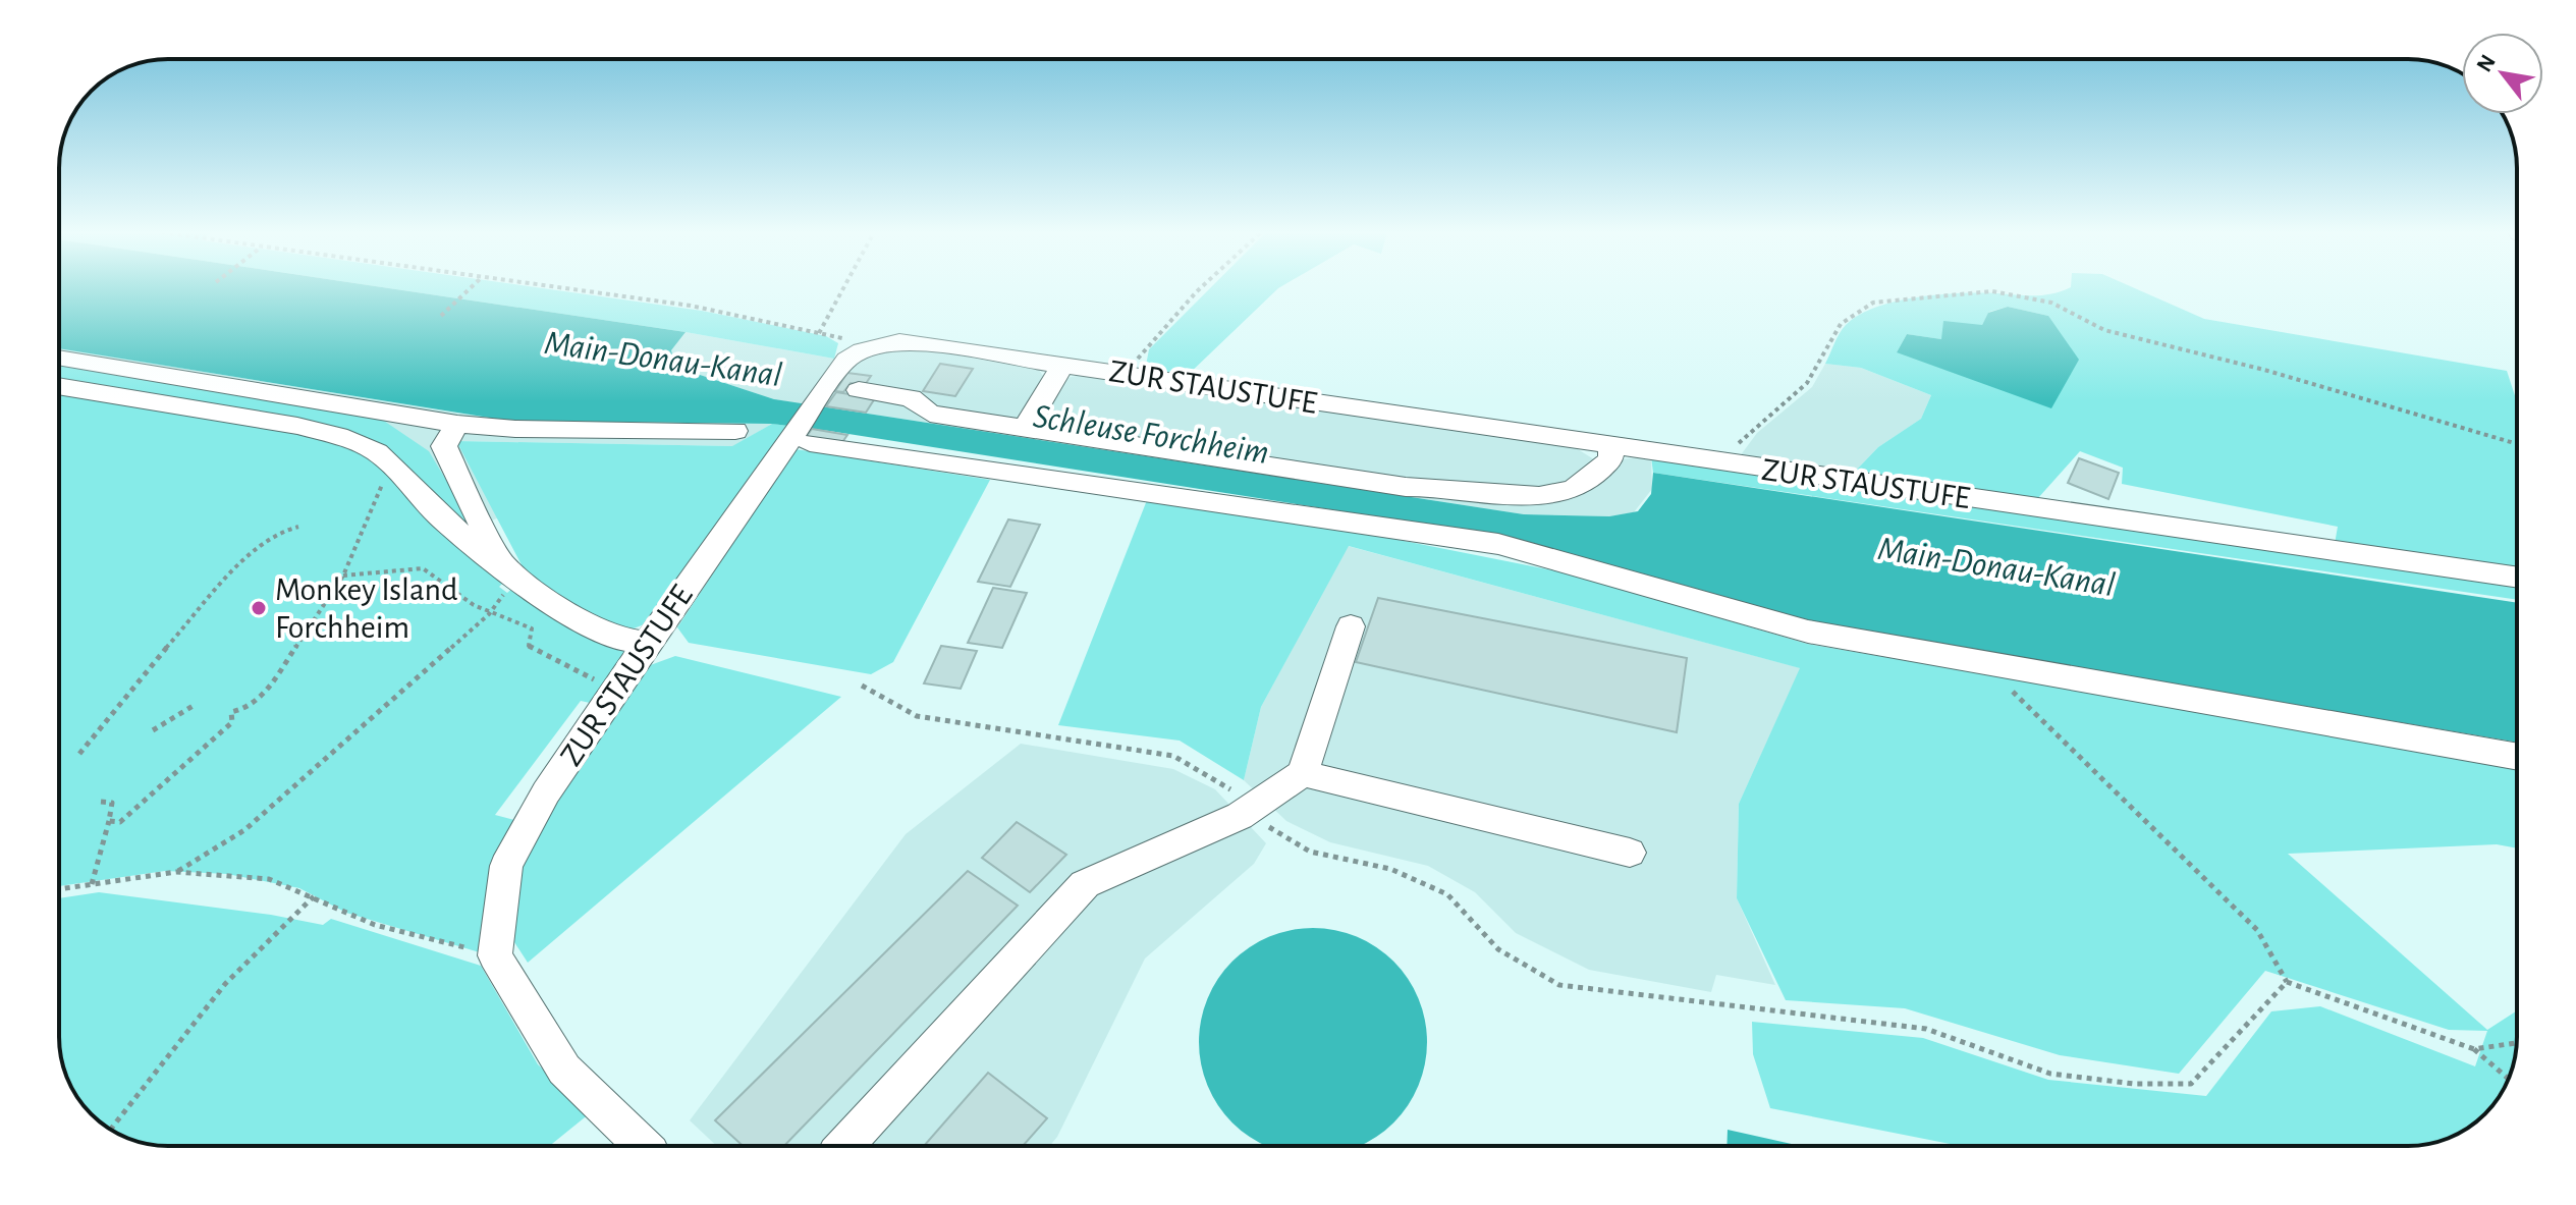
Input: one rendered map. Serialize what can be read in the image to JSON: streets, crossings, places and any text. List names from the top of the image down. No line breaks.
{"streets":{"street":["ZUR STAUSTUFE"]},"water":["Main-Donau-Kanal","Schleuse Forchheim"],"places":["Monkey Island Forchheim"],"north":"top left"}
